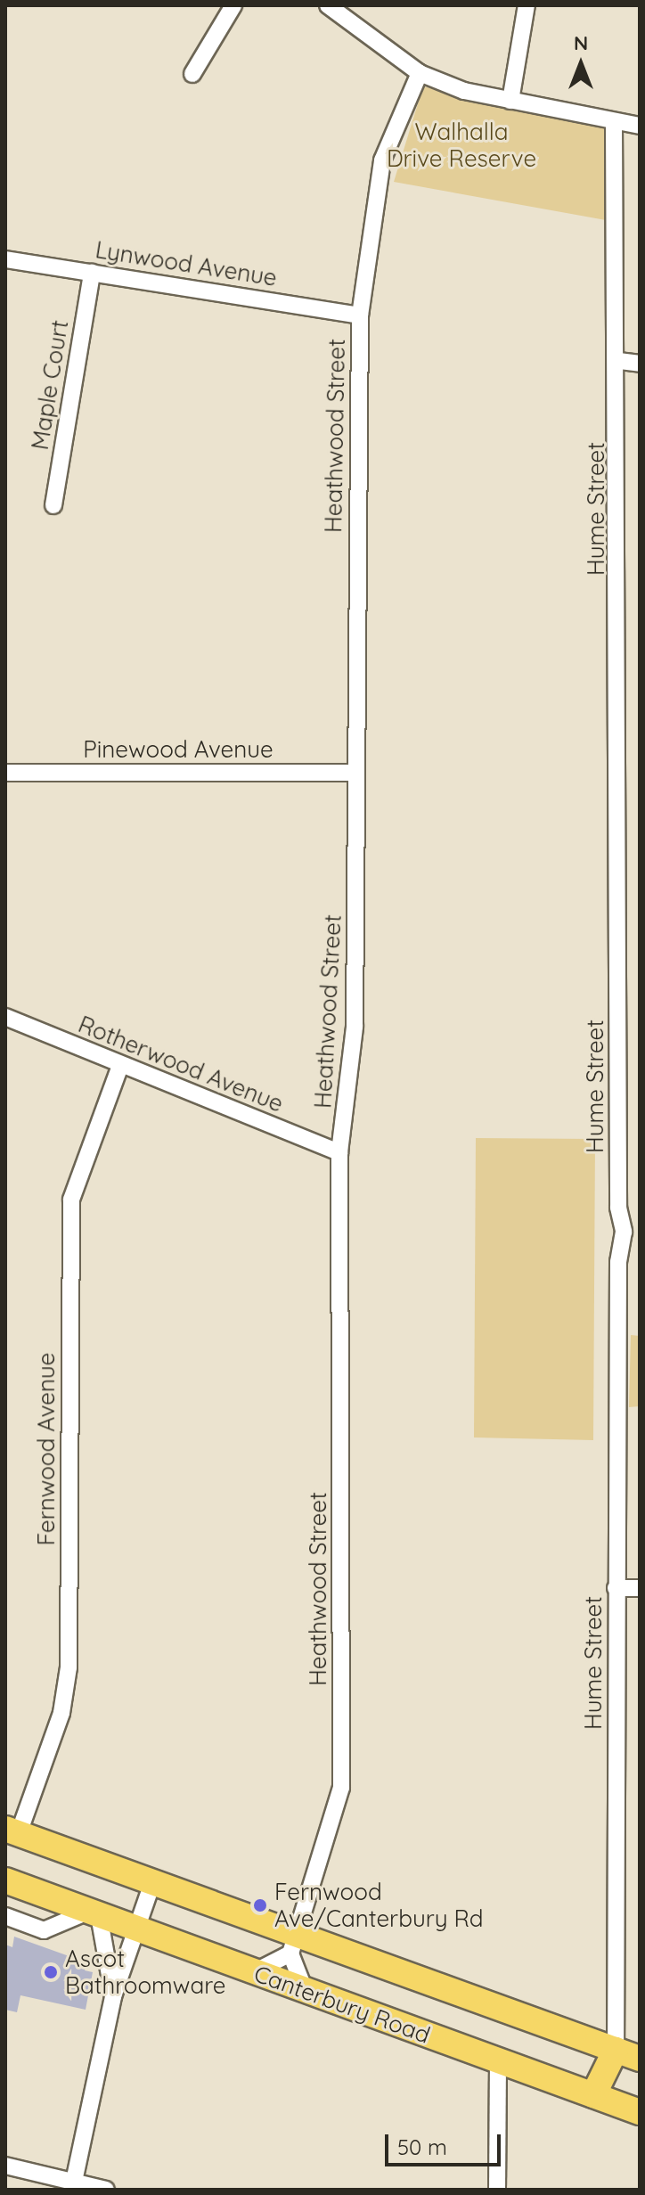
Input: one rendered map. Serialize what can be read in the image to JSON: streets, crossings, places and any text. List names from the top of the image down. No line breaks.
{"streets":{"main road":["Canterbury Road"],"street":["Lynwood Avenue","Maple Court","Heathwood Street","Hume Street","Pinewood Avenue","Rotherwood Avenue","Fernwood Avenue"]},"crossings":[["Lynwood Avenue","Maple Court"],["Lynwood Avenue","Heathwood Street"],["Heathwood Street","Pinewood Avenue"],["Heathwood Street","Rotherwood Avenue"],["Rotherwood Avenue","Fernwood Avenue"]],"parks":["Walhalla Drive Reserve"],"places":["Fernwood Ave/Canterbury Rd","Ascot Bathroomware"],"scale_bar":"50 m","north":"top"}
